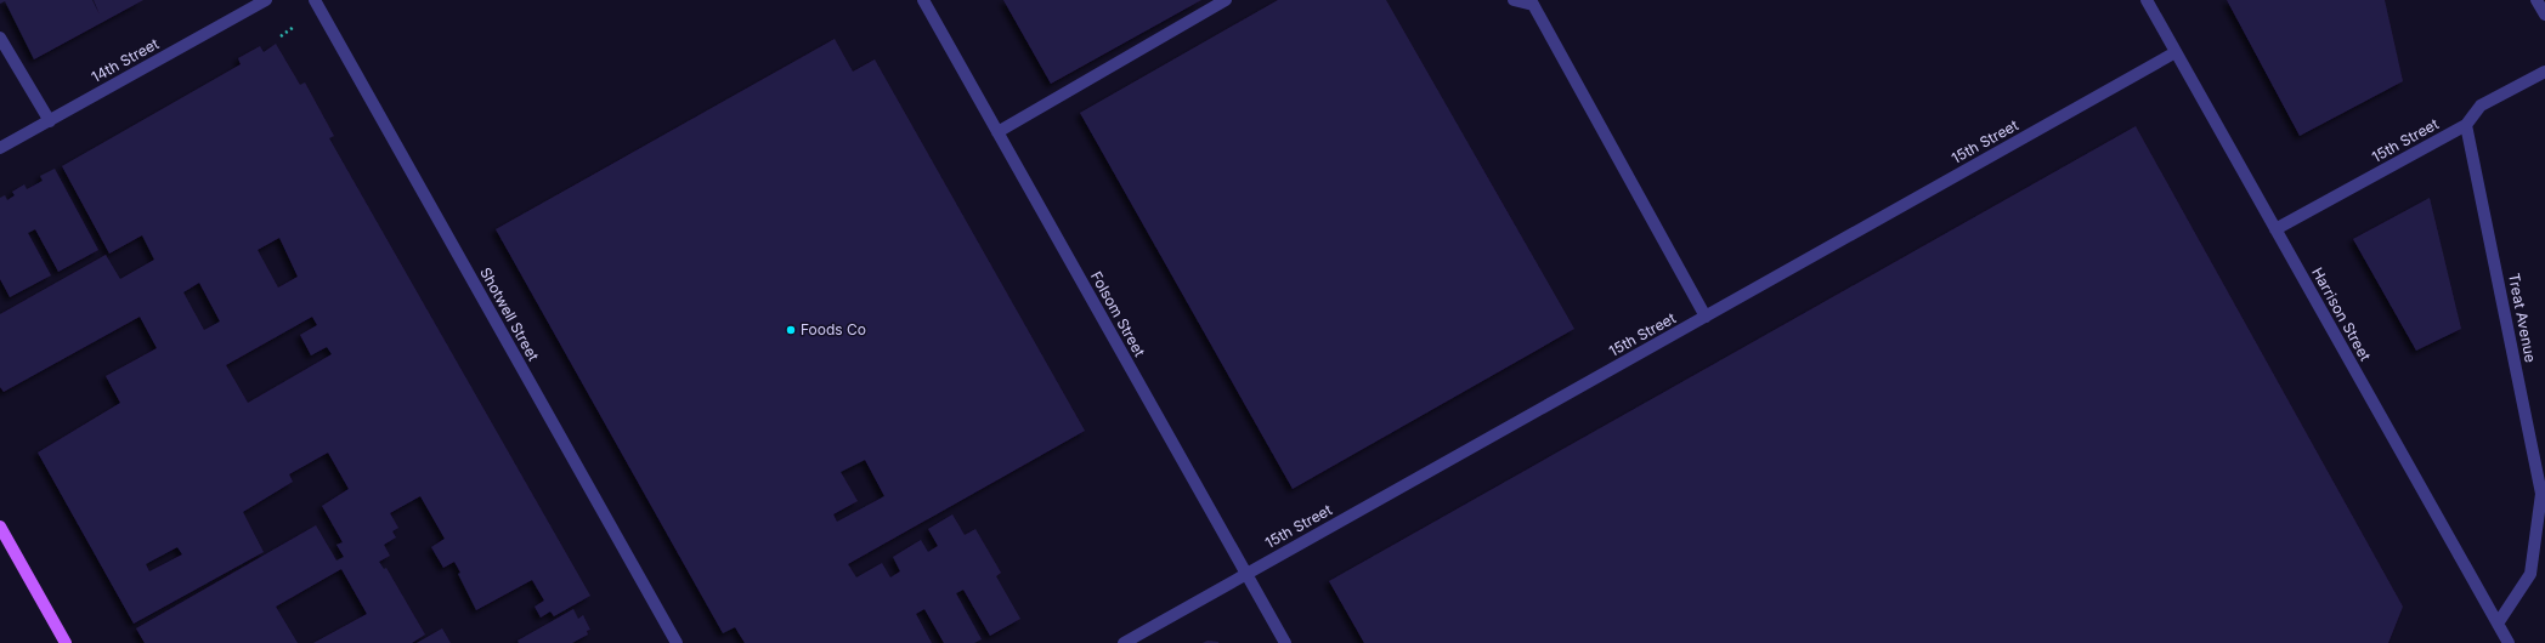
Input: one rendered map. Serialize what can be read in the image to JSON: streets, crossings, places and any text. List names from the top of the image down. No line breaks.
{"streets":{"street":["14th Street","15th Street","Shotwell Street","Folsom Street","Harrison Street","Treat Avenue"]},"crossings":[["15th Street","Folsom Street"],["15th Street","Harrison Street"],["15th Street","Treat Avenue"],["Harrison Street","Treat Avenue"]],"places":["Foods Co"]}
